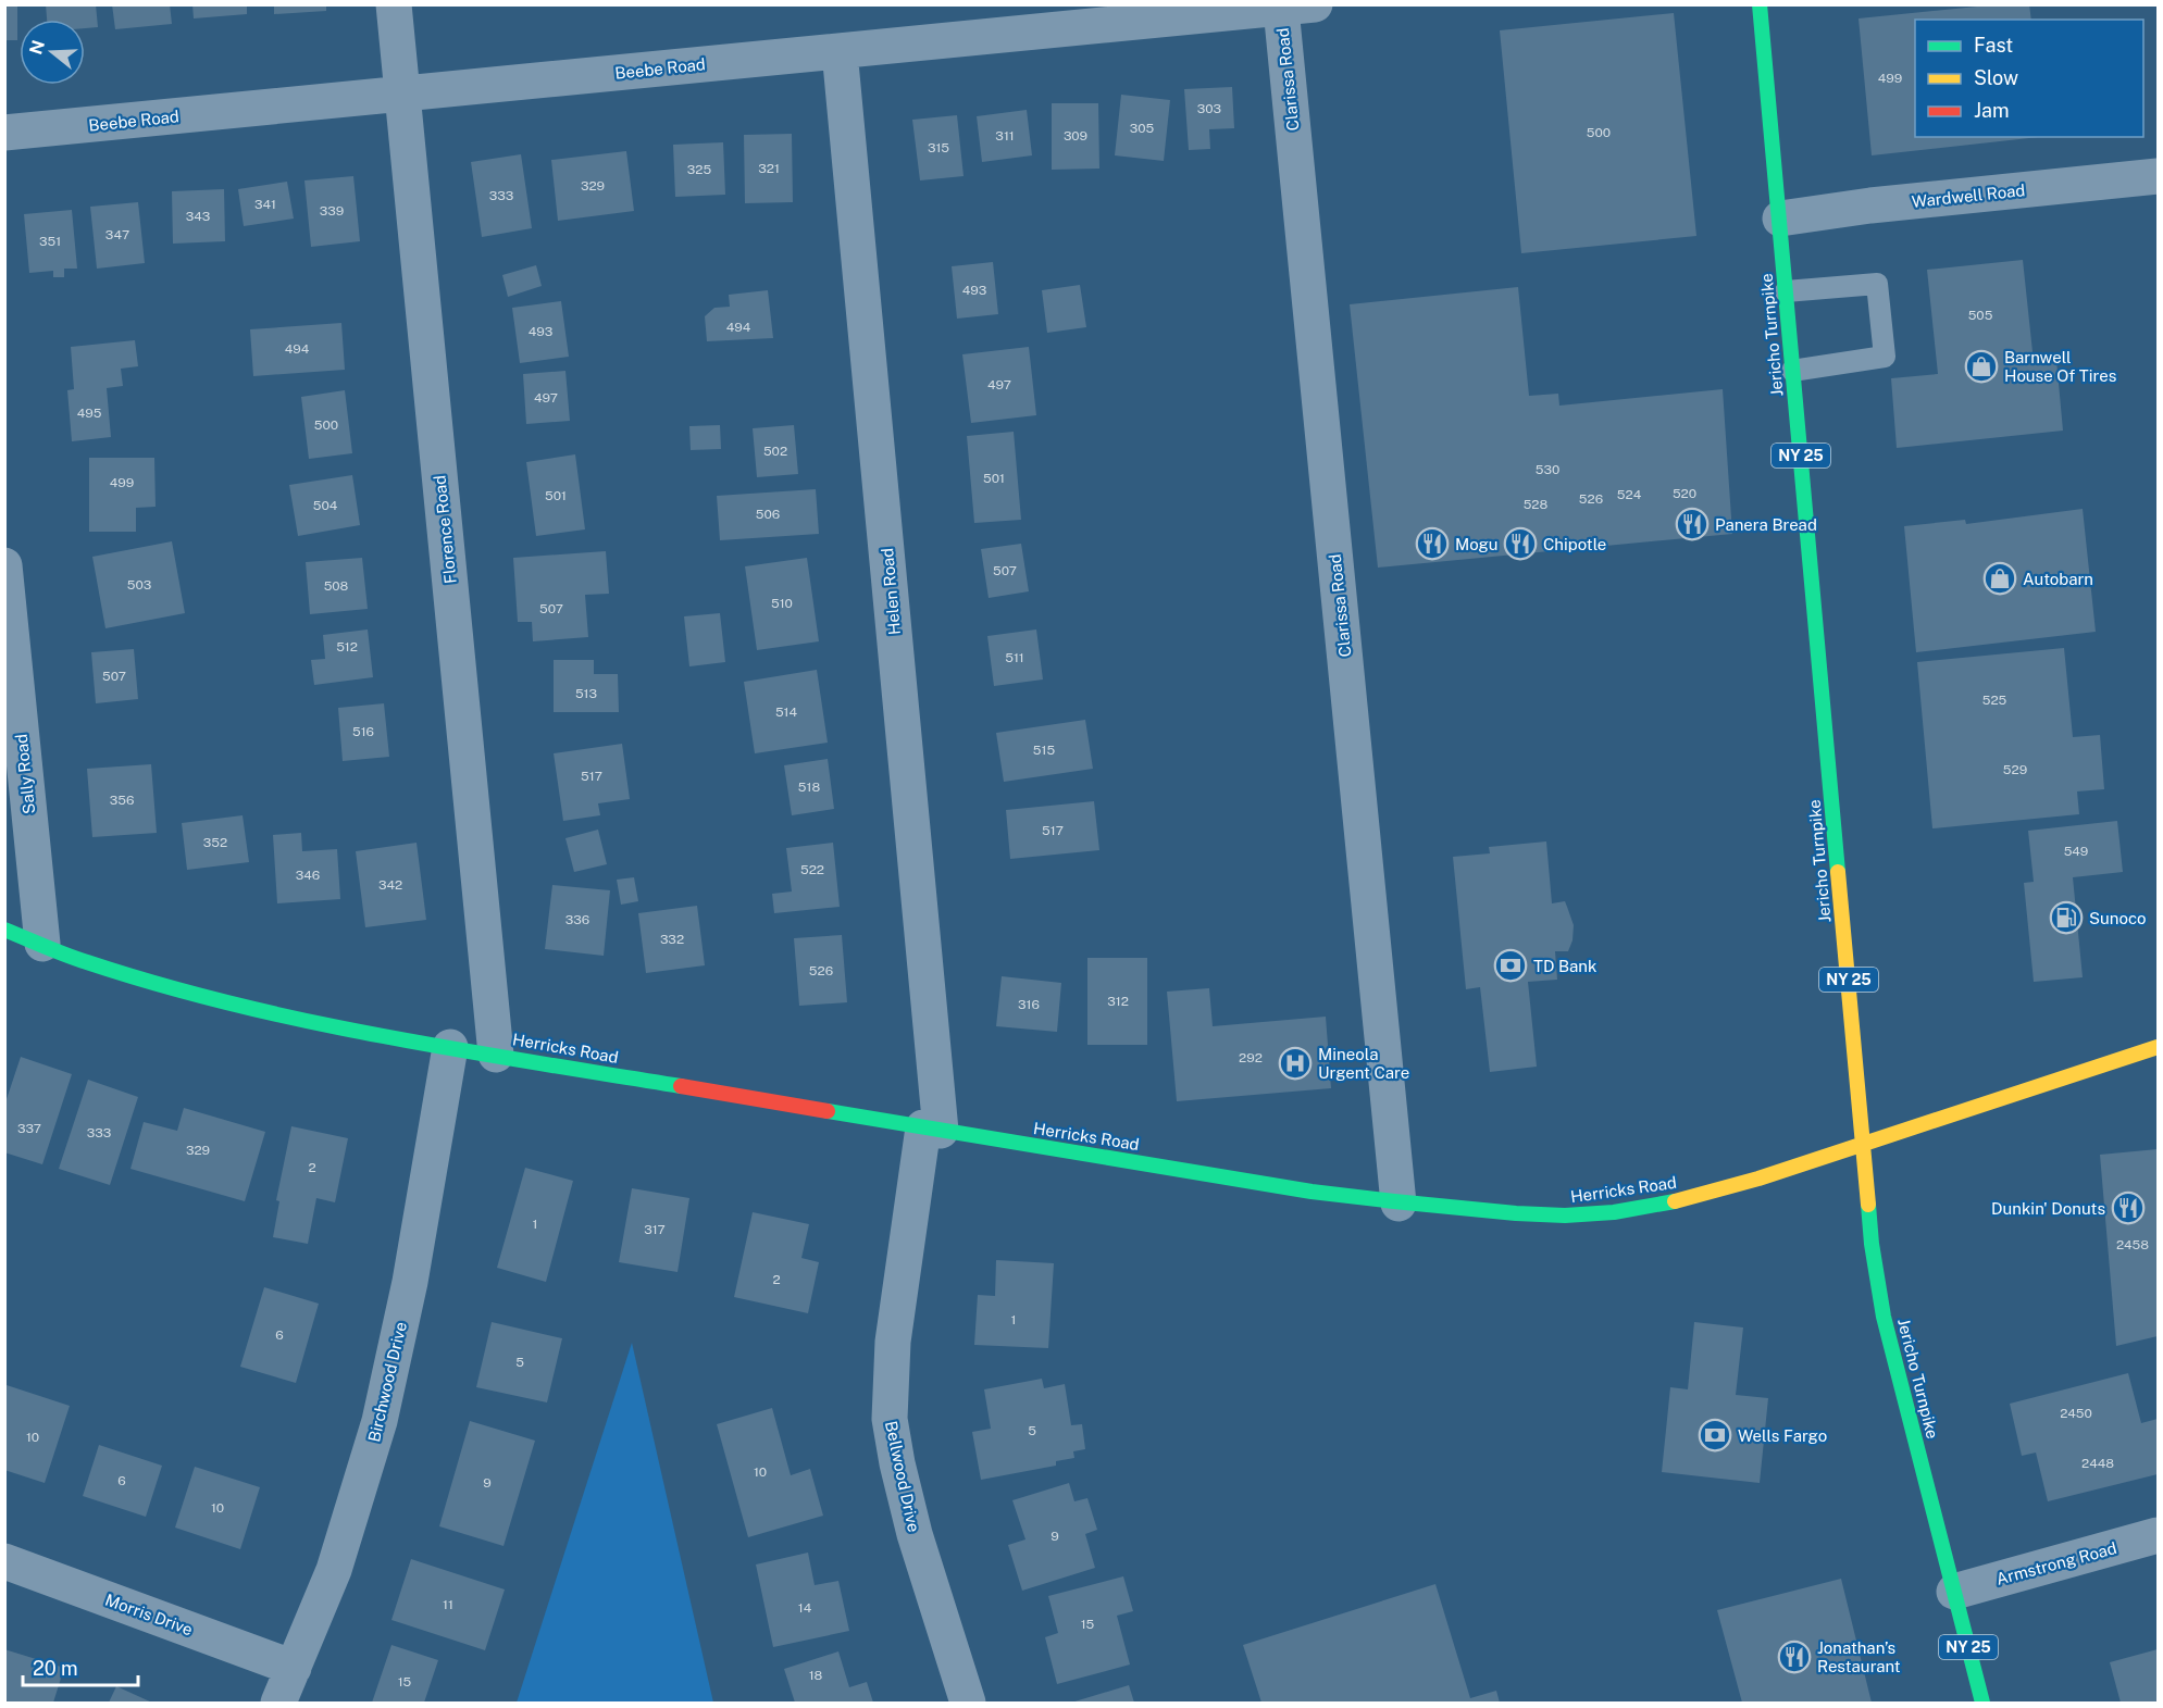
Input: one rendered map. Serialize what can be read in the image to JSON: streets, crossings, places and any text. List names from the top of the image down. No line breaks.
{"streets":{"main road":["Jericho Turnpike","NY 25","Herricks Road"],"street":["Beebe Road","Clarissa Road","Wardwell Road","Florence Road","Helen Road","Sally Road","Birchwood Drive","Bellwood Drive","Armstrong Road","Morris Drive"]},"crossings":[["Beebe Road","Clarissa Road"],["Beebe Road","Florence Road"],["Beebe Road","Helen Road"],["Clarissa Road","Herricks Road"],["Wardwell Road","Jericho Turnpike"],["Jericho Turnpike","Herricks Road"],["Jericho Turnpike","Armstrong Road"],["Florence Road","Herricks Road"],["Helen Road","Herricks Road"],["Helen Road","Bellwood Drive"],["Sally Road","Herricks Road"],["Herricks Road","Birchwood Drive"],["Herricks Road","Bellwood Drive"],["Birchwood Drive","Morris Drive"]],"places":{"shop":["Barnwell House Of Tires","Autobarn"],"restaurant":["Panera Bread","Mogu","Chipotle","Dunkin' Donuts","Jonathan’s Restaurant"],"fuel station":["Sunoco"],"bank":["TD Bank","Wells Fargo"],"hospital":["Mineola Urgent Care"]},"house_numbers":["499","303","305","500","311","309","315","321","325","329","333","341","339","343","347","351","493","505","494","493","494","497","497","495","500","502","530","501","499","520","524","501","526","528","504","506","507","503","508","510","507","512","511","507","513","525","514","516","515","529","517","518","356","517","352","549","522","346","342","336","332","526","312","316","292","337","333","329","2","1","317","2458","2","1","6","5","2450","5","10","2448","10","6","9","10","9","11","14","15","18","15"],"legend":["Fast","Slow","Jam"],"scale_bar":"20 m","north":"left"}
